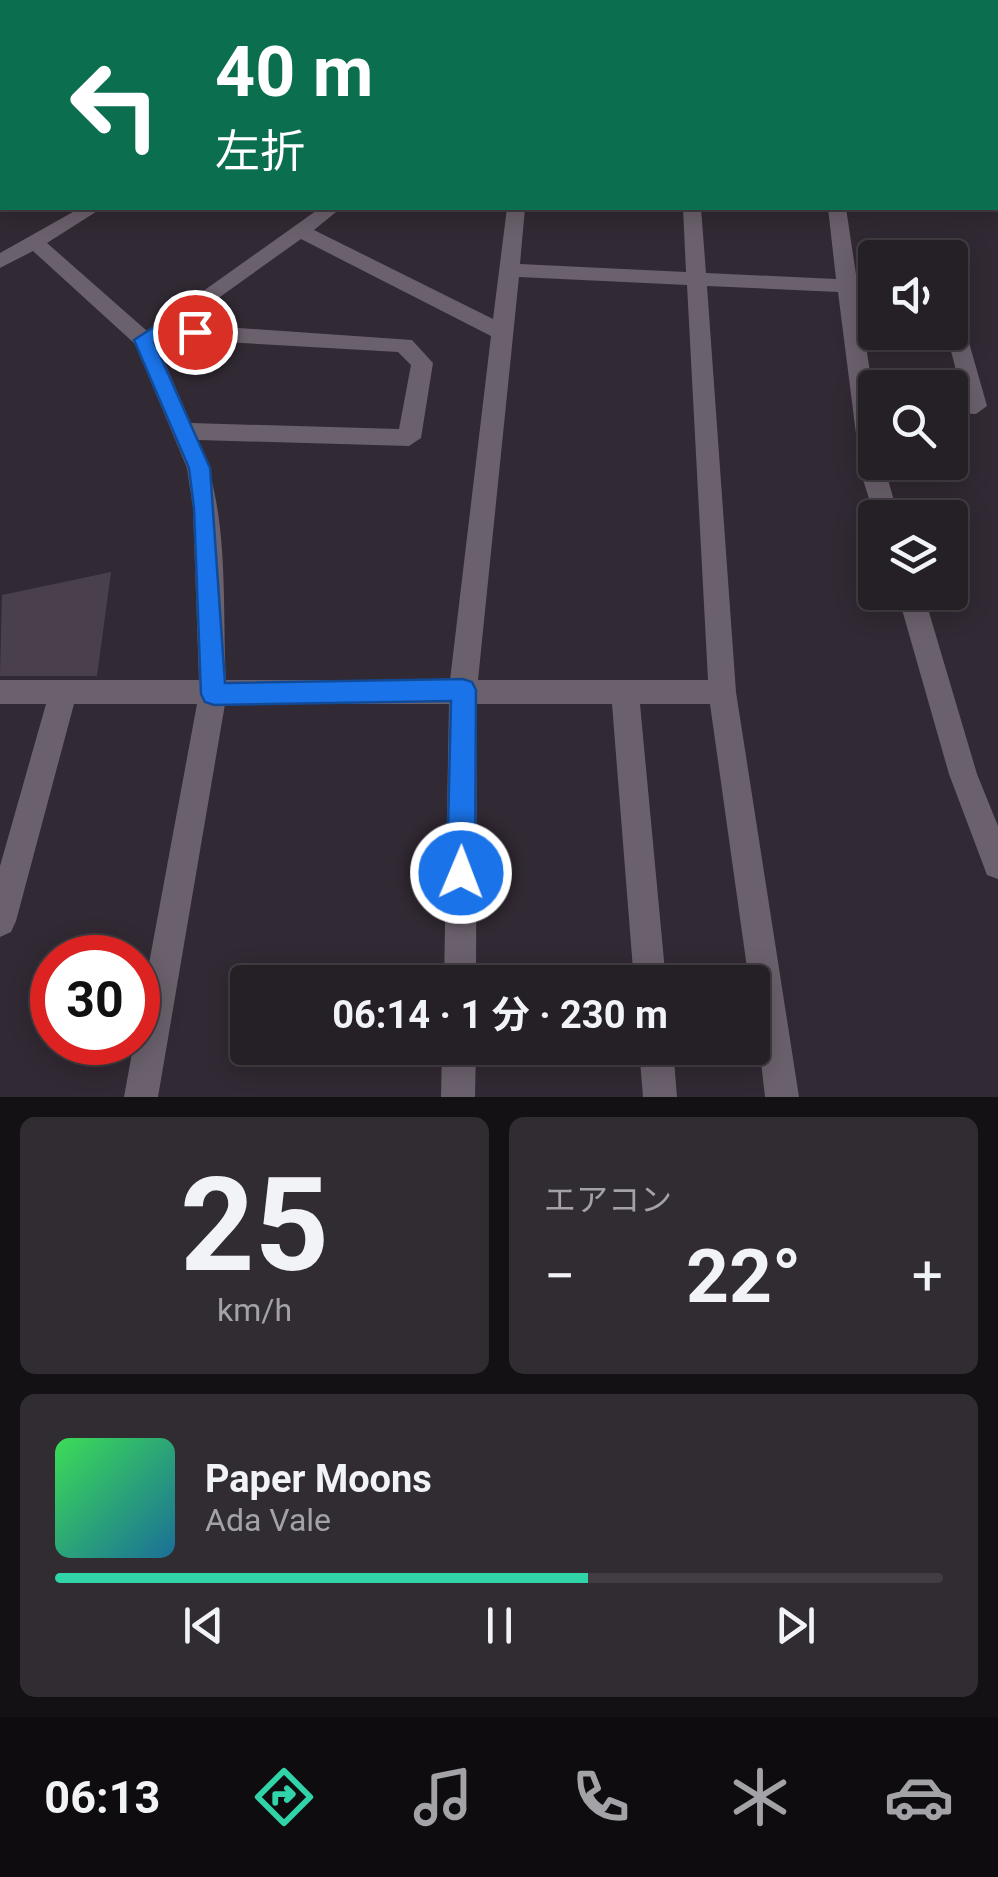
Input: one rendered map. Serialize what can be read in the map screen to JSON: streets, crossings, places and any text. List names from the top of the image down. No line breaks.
{"page":{"turn":["40 m","左折"],"limit":"30","trip":"06:14 · 1 分 · 230 m","tile":[["25","km/h"],"エアコン"],"heat":["−","22°","+"],"song":["Paper Moons","Ada Vale"],"tabs":"06:13"}}
